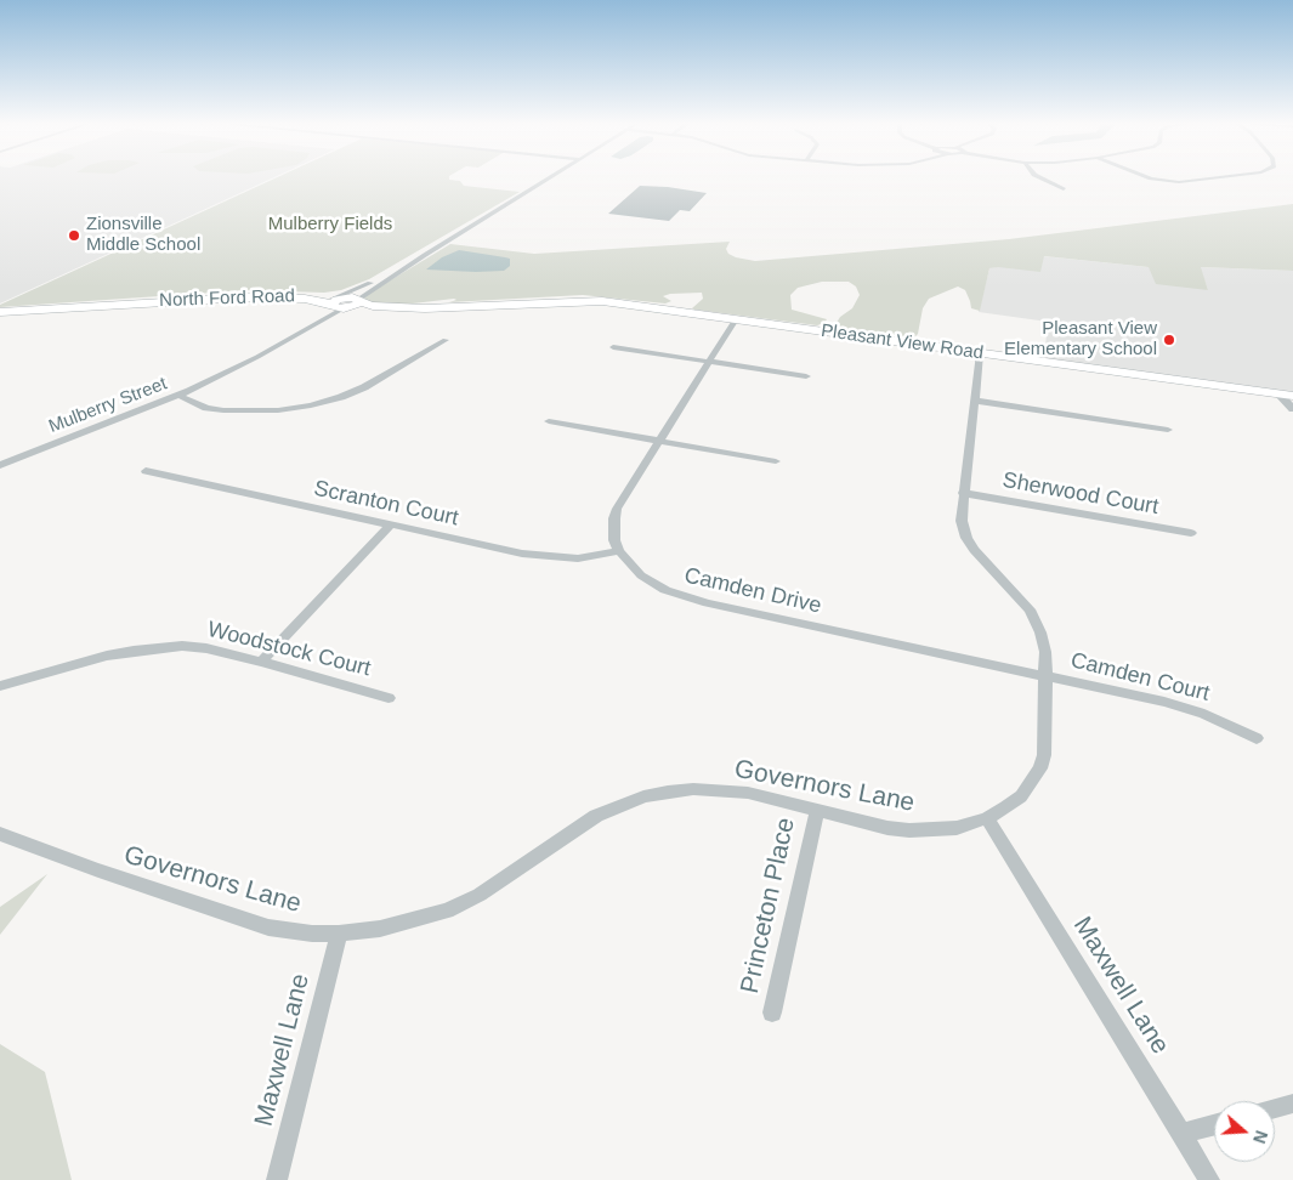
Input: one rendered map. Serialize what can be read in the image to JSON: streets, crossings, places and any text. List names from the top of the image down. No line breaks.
{"streets":{"main road":["North Ford Road","Pleasant View Road"],"street":["Mulberry Street","Sherwood Court","Scranton Court","Camden Drive","Woodstock Court","Camden Court","Governors Lane","Princeton Place","Maxwell Lane"]},"crossings":[["North Ford Road","Pleasant View Road"],["North Ford Road","Mulberry Street"],["Pleasant View Road","Mulberry Street"],["Pleasant View Road","Governors Lane"],["Sherwood Court","Governors Lane"],["Scranton Court","Camden Drive"],["Camden Drive","Camden Court"],["Camden Drive","Governors Lane"],["Camden Court","Governors Lane"],["Governors Lane","Princeton Place"],["Governors Lane","Maxwell Lane"]],"parks":["Mulberry Fields"],"places":["Zionsville Middle School","Pleasant View Elementary School"],"north":"right"}
